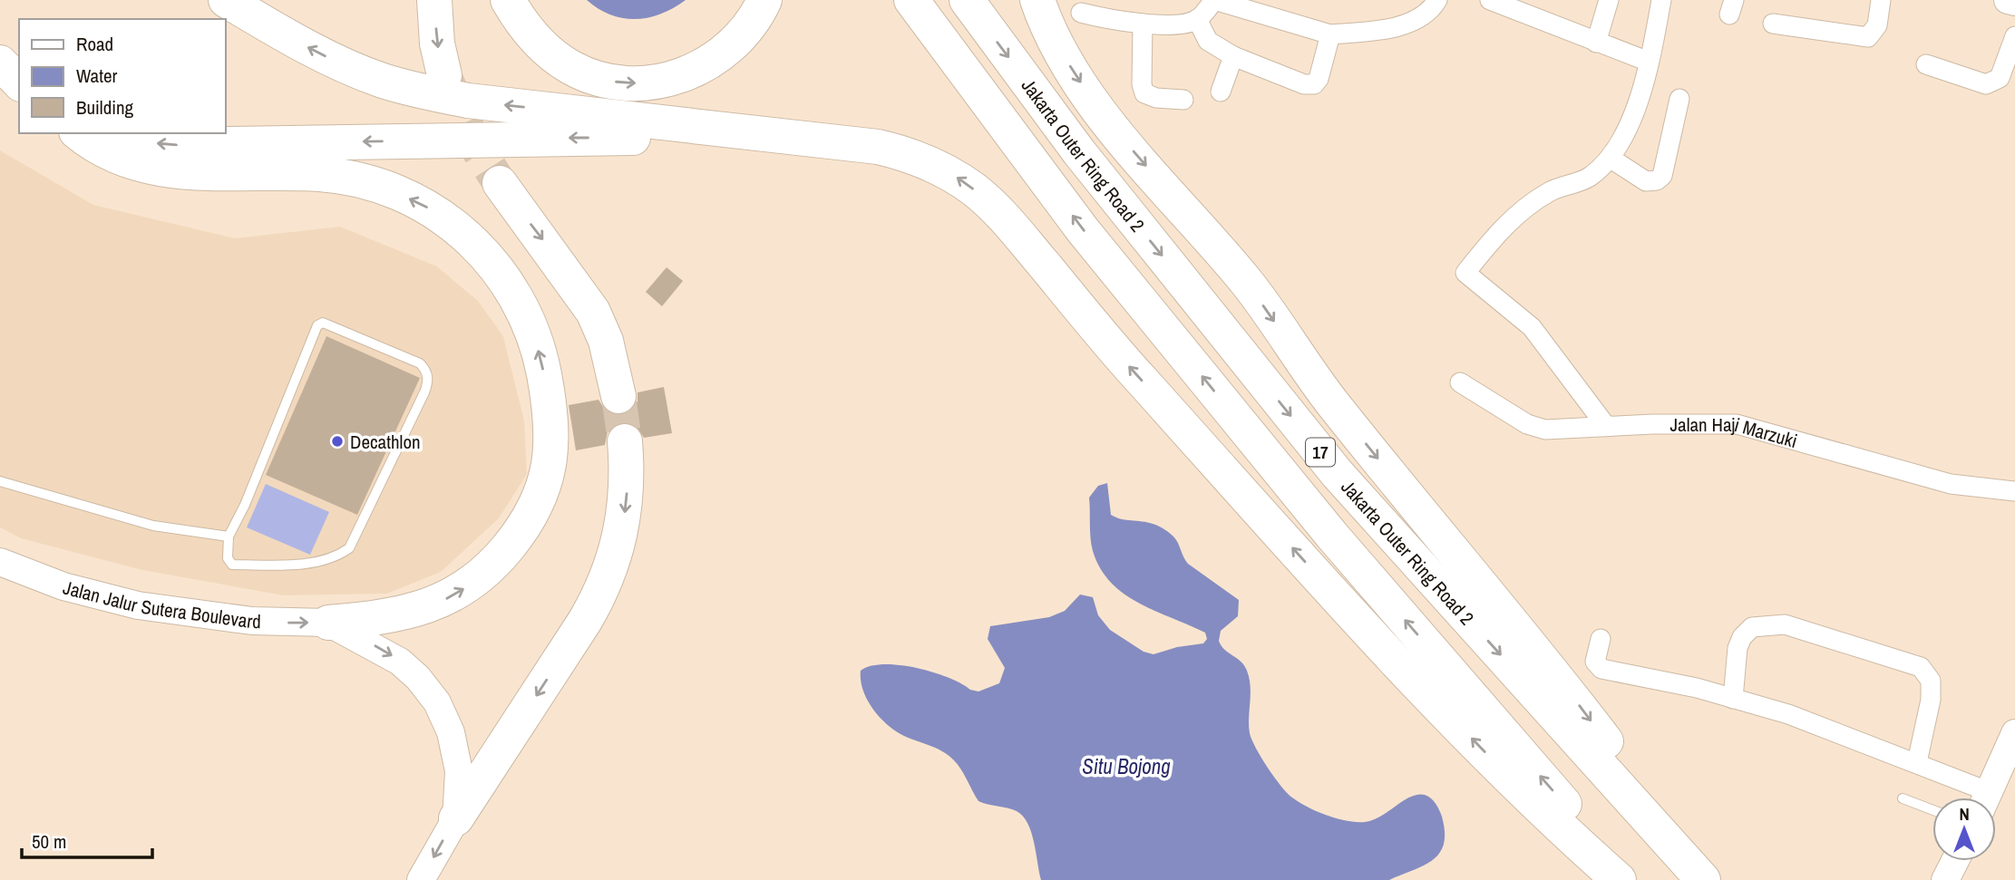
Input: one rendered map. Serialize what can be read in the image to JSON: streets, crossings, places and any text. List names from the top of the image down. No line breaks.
{"streets":{"highway":["Jakarta Outer Ring Road 2","17"],"main road":["Jalan Jalur Sutera Boulevard"],"street":["Jalan Haji Marzuki"]},"one_way":["Jalan Jalur Sutera Boulevard"],"water":["Situ Bojong"],"places":["Decathlon"],"legend":["Road","Water","Building"],"scale_bar":"50 m","north":"top"}
